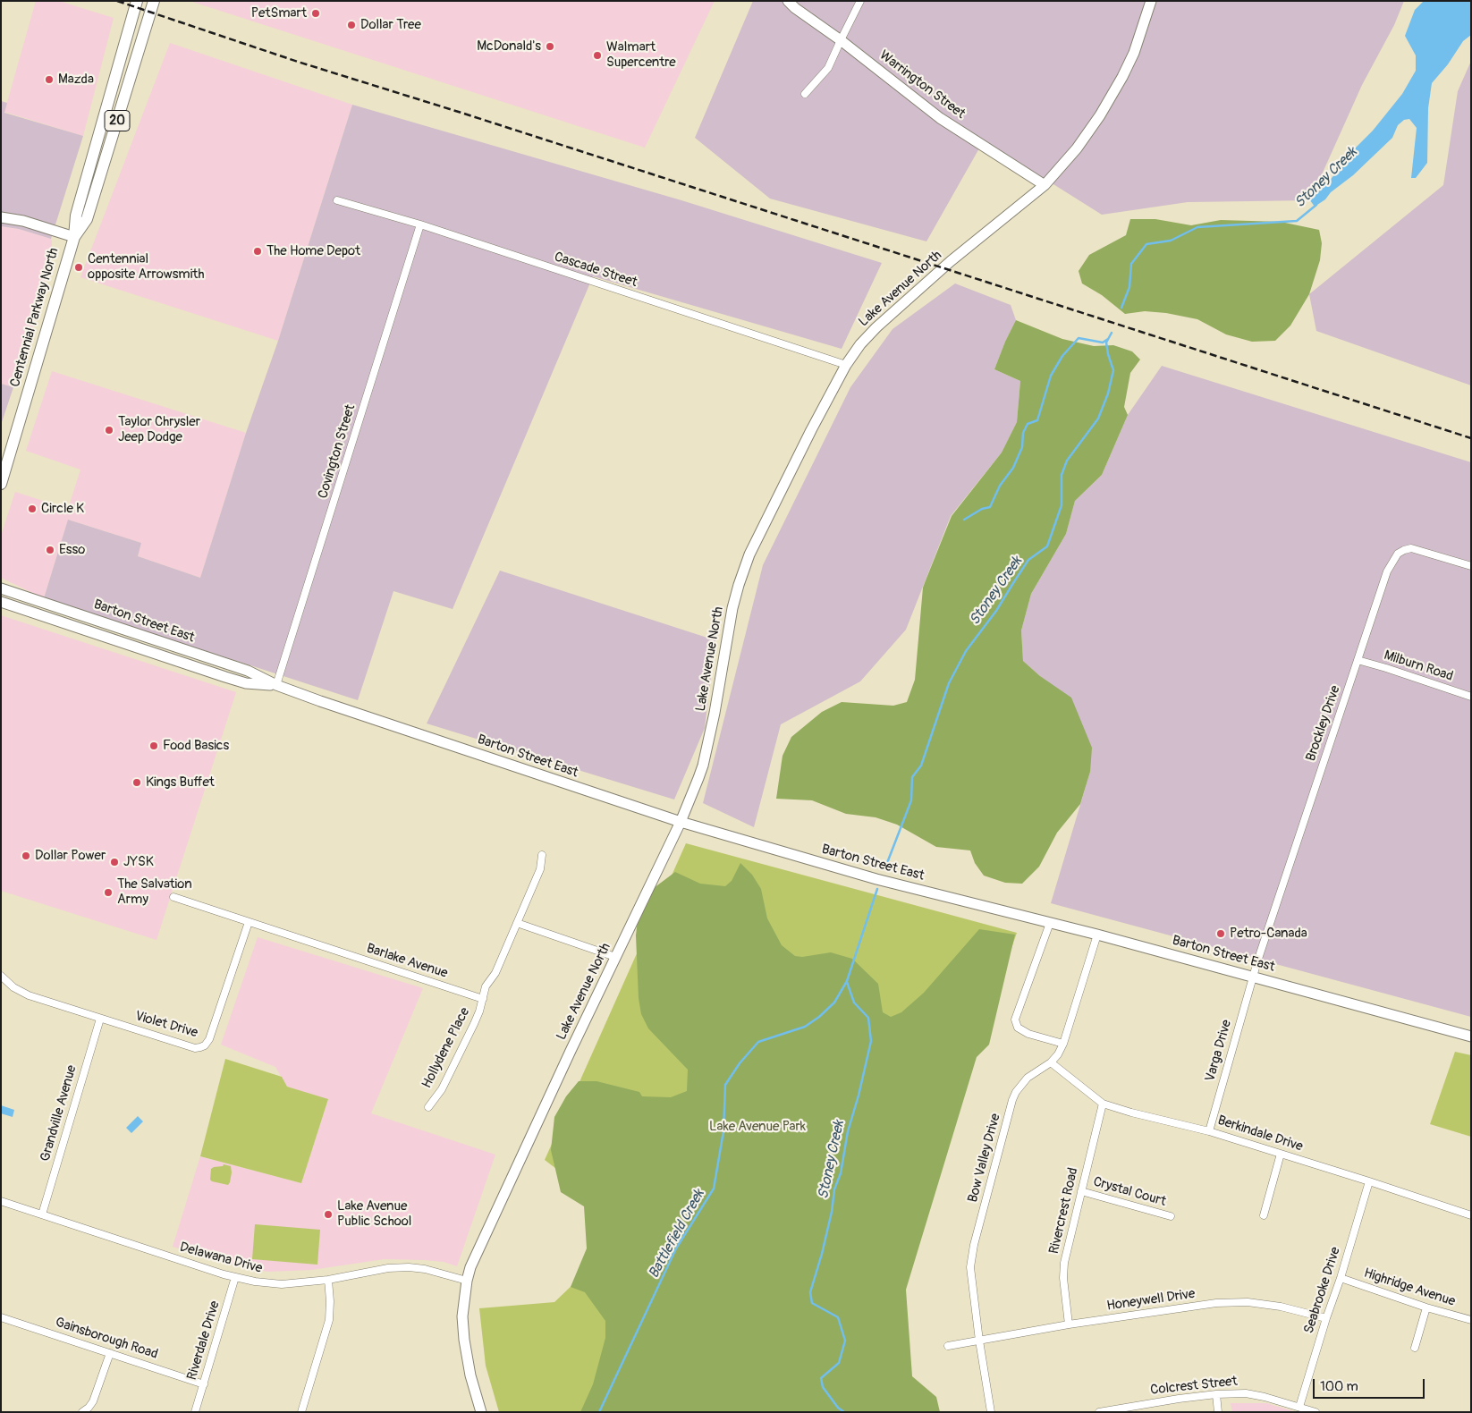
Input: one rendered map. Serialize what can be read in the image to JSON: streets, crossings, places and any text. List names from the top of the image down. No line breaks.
{"streets":{"main road":["20","Centennial Parkway North"],"street":["Warrington Street","Cascade Street","Lake Avenue North","Covington Street","Barton Street East","Milburn Road","Brockley Drive","Barlake Avenue","Violet Drive","Hollydene Place","Varga Drive","Grandville Avenue","Berkindale Drive","Bow Valley Drive","Crystal Court","Rivercrest Road","Delawana Drive","Highridge Avenue","Seabrooke Drive","Honeywell Drive","Gainsborough Road","Riverdale Drive","Colcrest Street"]},"crossings":[["Warrington Street","Lake Avenue North"],["Cascade Street","Lake Avenue North"],["Cascade Street","Covington Street"],["Lake Avenue North","Barton Street East"],["Lake Avenue North","Delawana Drive"],["Covington Street","Barton Street East"],["Barton Street East","Brockley Drive"],["Barton Street East","Varga Drive"],["Barton Street East","Bow Valley Drive"],["Milburn Road","Brockley Drive"],["Brockley Drive","Varga Drive"],["Barlake Avenue","Violet Drive"],["Barlake Avenue","Hollydene Place"],["Violet Drive","Grandville Avenue"],["Varga Drive","Berkindale Drive"],["Grandville Avenue","Delawana Drive"],["Berkindale Drive","Bow Valley Drive"],["Berkindale Drive","Rivercrest Road"],["Berkindale Drive","Seabrooke Drive"],["Bow Valley Drive","Honeywell Drive"],["Crystal Court","Rivercrest Road"],["Rivercrest Road","Honeywell Drive"],["Delawana Drive","Riverdale Drive"],["Highridge Avenue","Seabrooke Drive"],["Seabrooke Drive","Honeywell Drive"],["Seabrooke Drive","Colcrest Street"],["Gainsborough Road","Riverdale Drive"]],"water":["Stoney Creek","Battlefield Creek"],"parks":["Lake Avenue Park"],"places":["PetSmart","Dollar Tree","McDonald's","Walmart Supercentre","Mazda","The Home Depot","Centennial opposite Arrowsmith","Taylor Chrysler Jeep Dodge","Circle K","Esso","Food Basics","Kings Buffet","Dollar Power","JYSK","The Salvation Army","Petro-Canada","Lake Avenue Public School"],"scale_bar":"100 m"}
